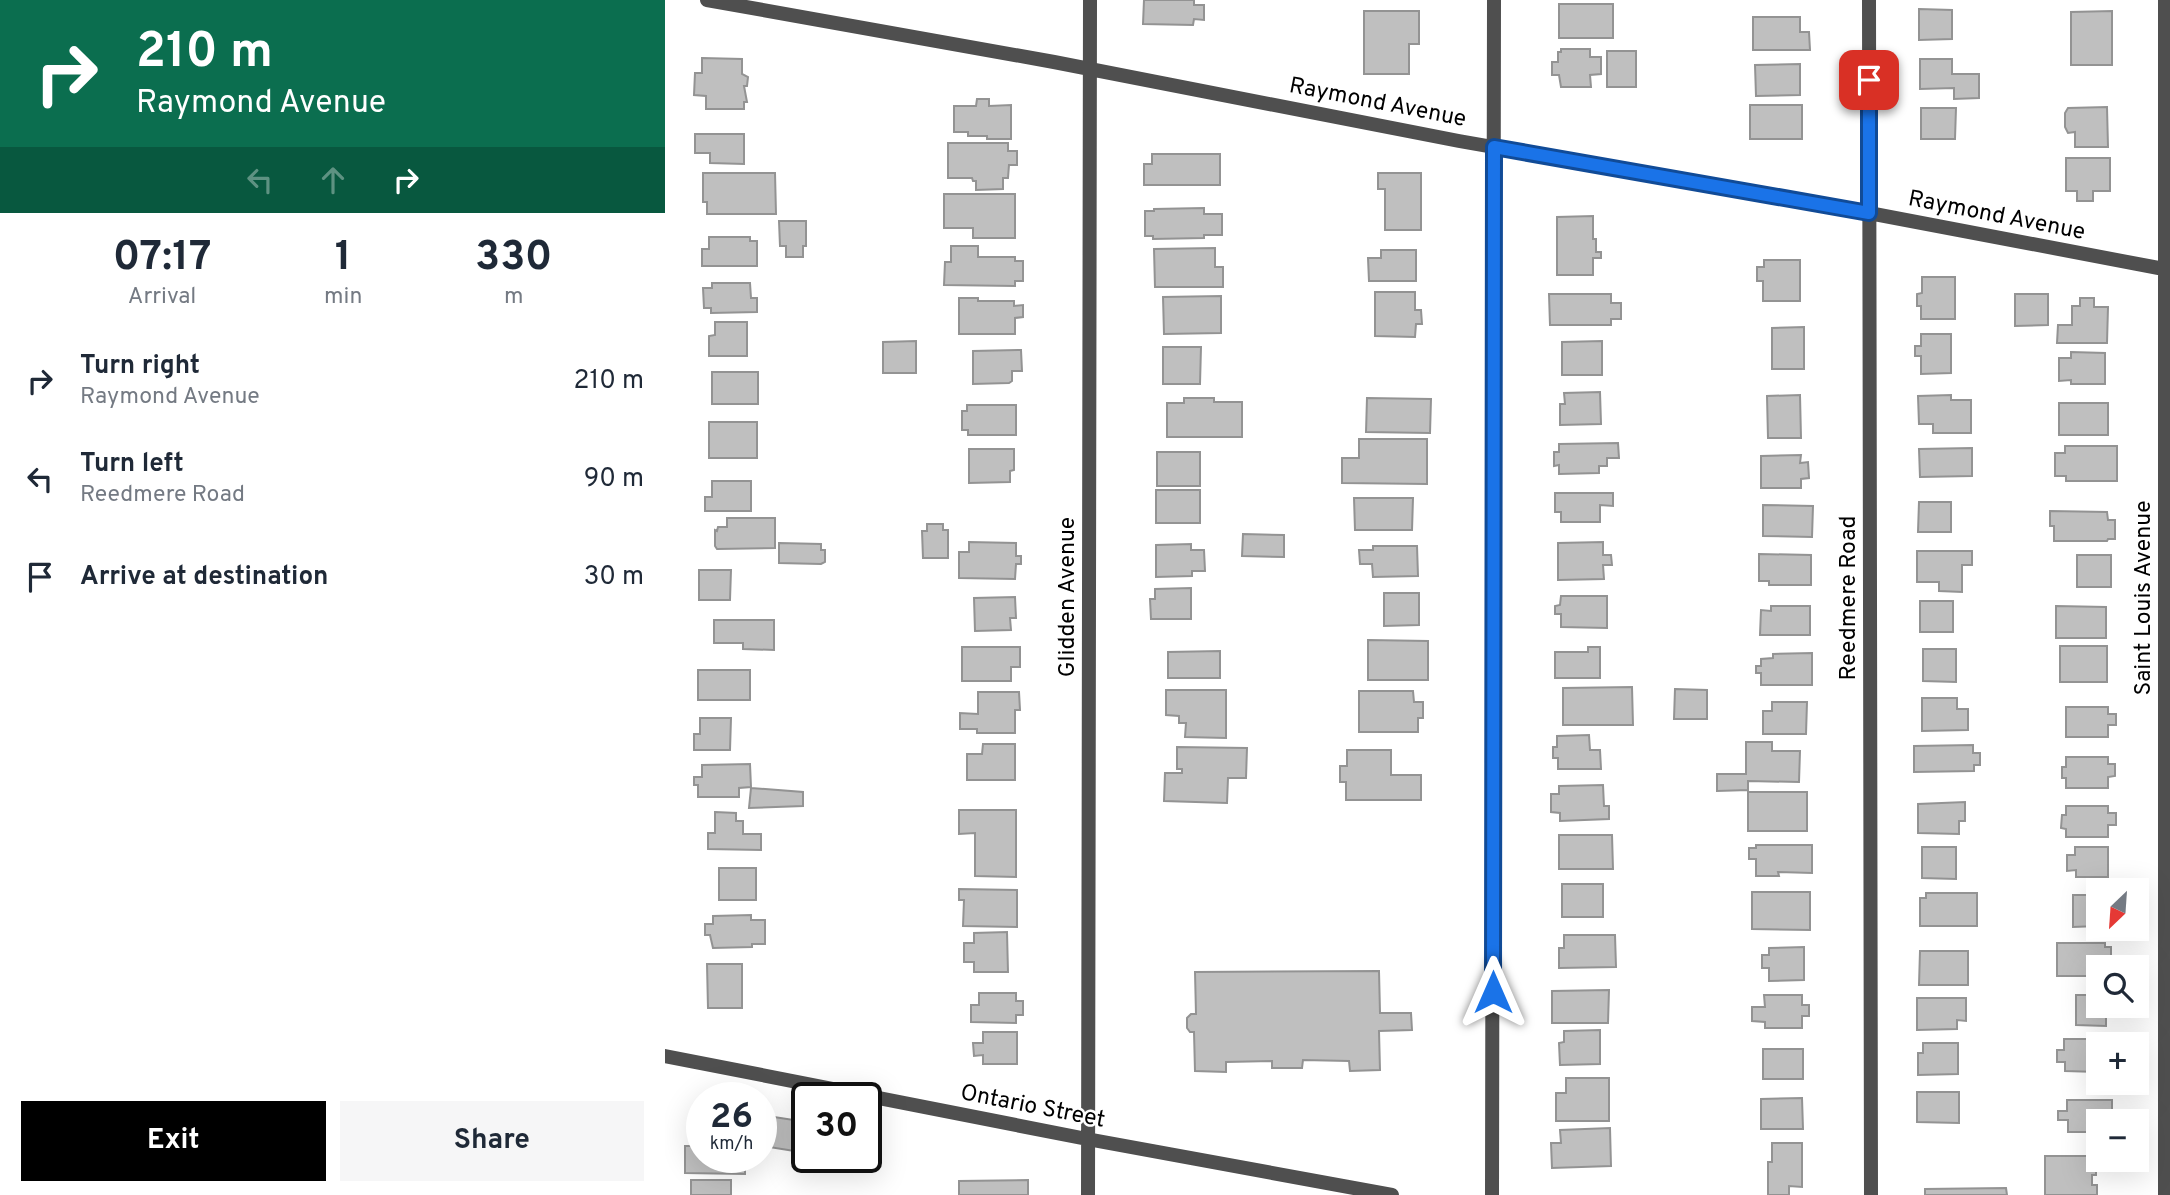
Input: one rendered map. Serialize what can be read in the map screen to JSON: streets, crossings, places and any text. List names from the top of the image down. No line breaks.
{"streets":{"street":["Raymond Avenue","Glidden Avenue","Reedmere Road","Saint Louis Avenue","Ontario Street"]},"crossings":[["Raymond Avenue","Glidden Avenue"],["Raymond Avenue","Reedmere Road"],["Raymond Avenue","Saint Louis Avenue"],["Glidden Avenue","Ontario Street"]],"north":"bottom left","page":{"turn":["210 m","Raymond Avenue"],"eta":["07:17","Arrival","1","min","330","m"],"list":[{"name":"Turn right","note":"Raymond Avenue","value":"210 m"},{"name":"Turn left","note":"Reedmere Road","value":"90 m"},{"name":"Arrive at destination","value":"30 m"}],"map_buttons":["+","−"],"speed":"26 km/h","limit":"30","buttons":["Exit","Share"]}}
